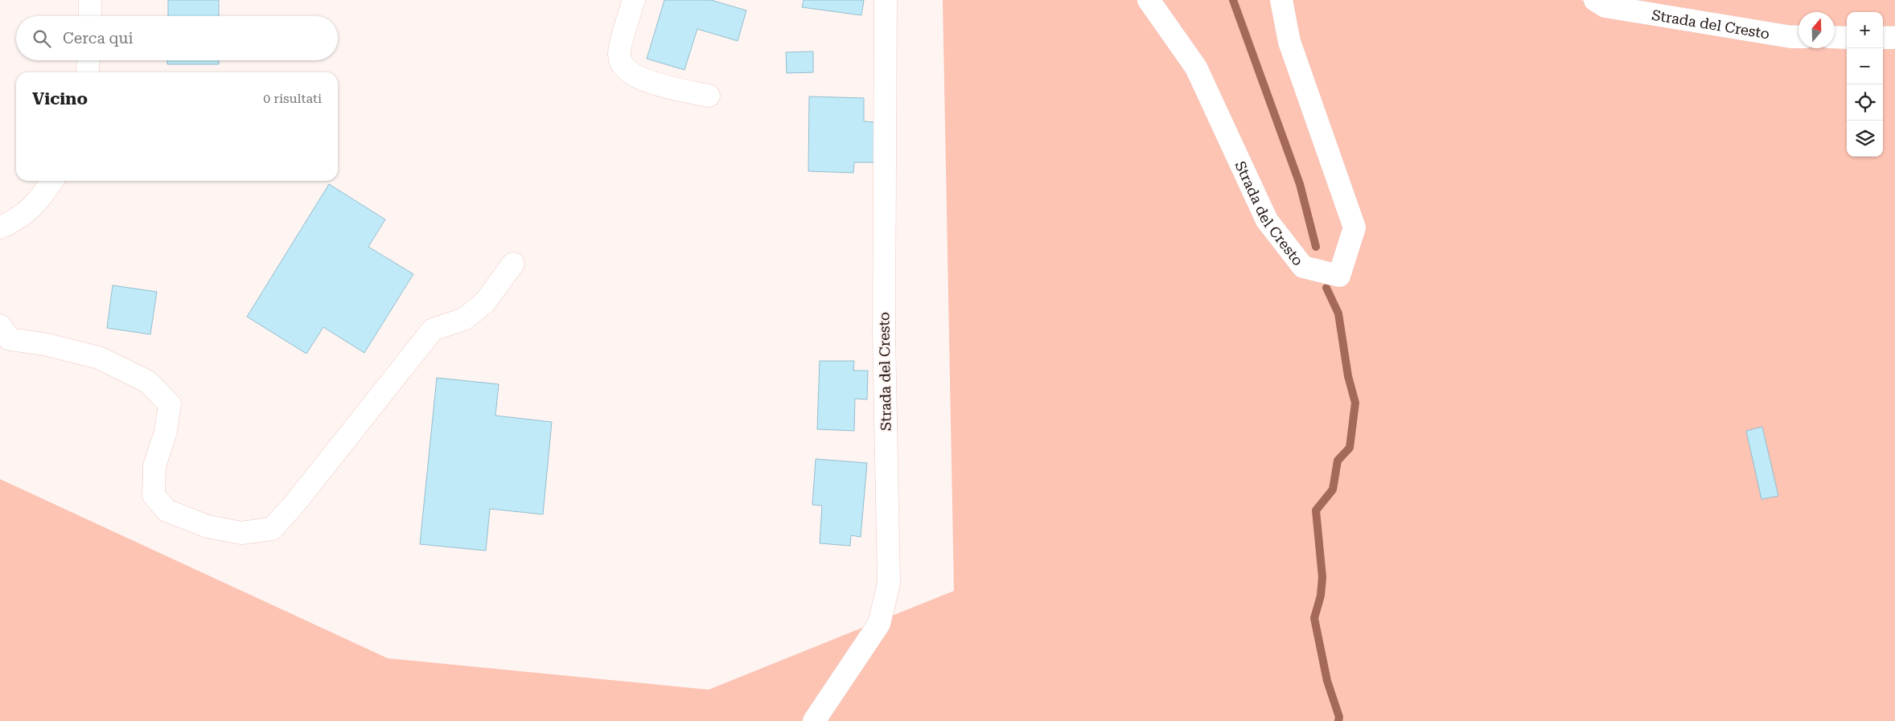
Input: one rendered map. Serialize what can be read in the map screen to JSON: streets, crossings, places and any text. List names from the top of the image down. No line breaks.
{"streets":{"street":["Strada del Cresto"]},"north":"top","page":{"map_buttons":["+","−"],"search":"Cerca qui","heading":["Vicino","0 risultati"]}}
